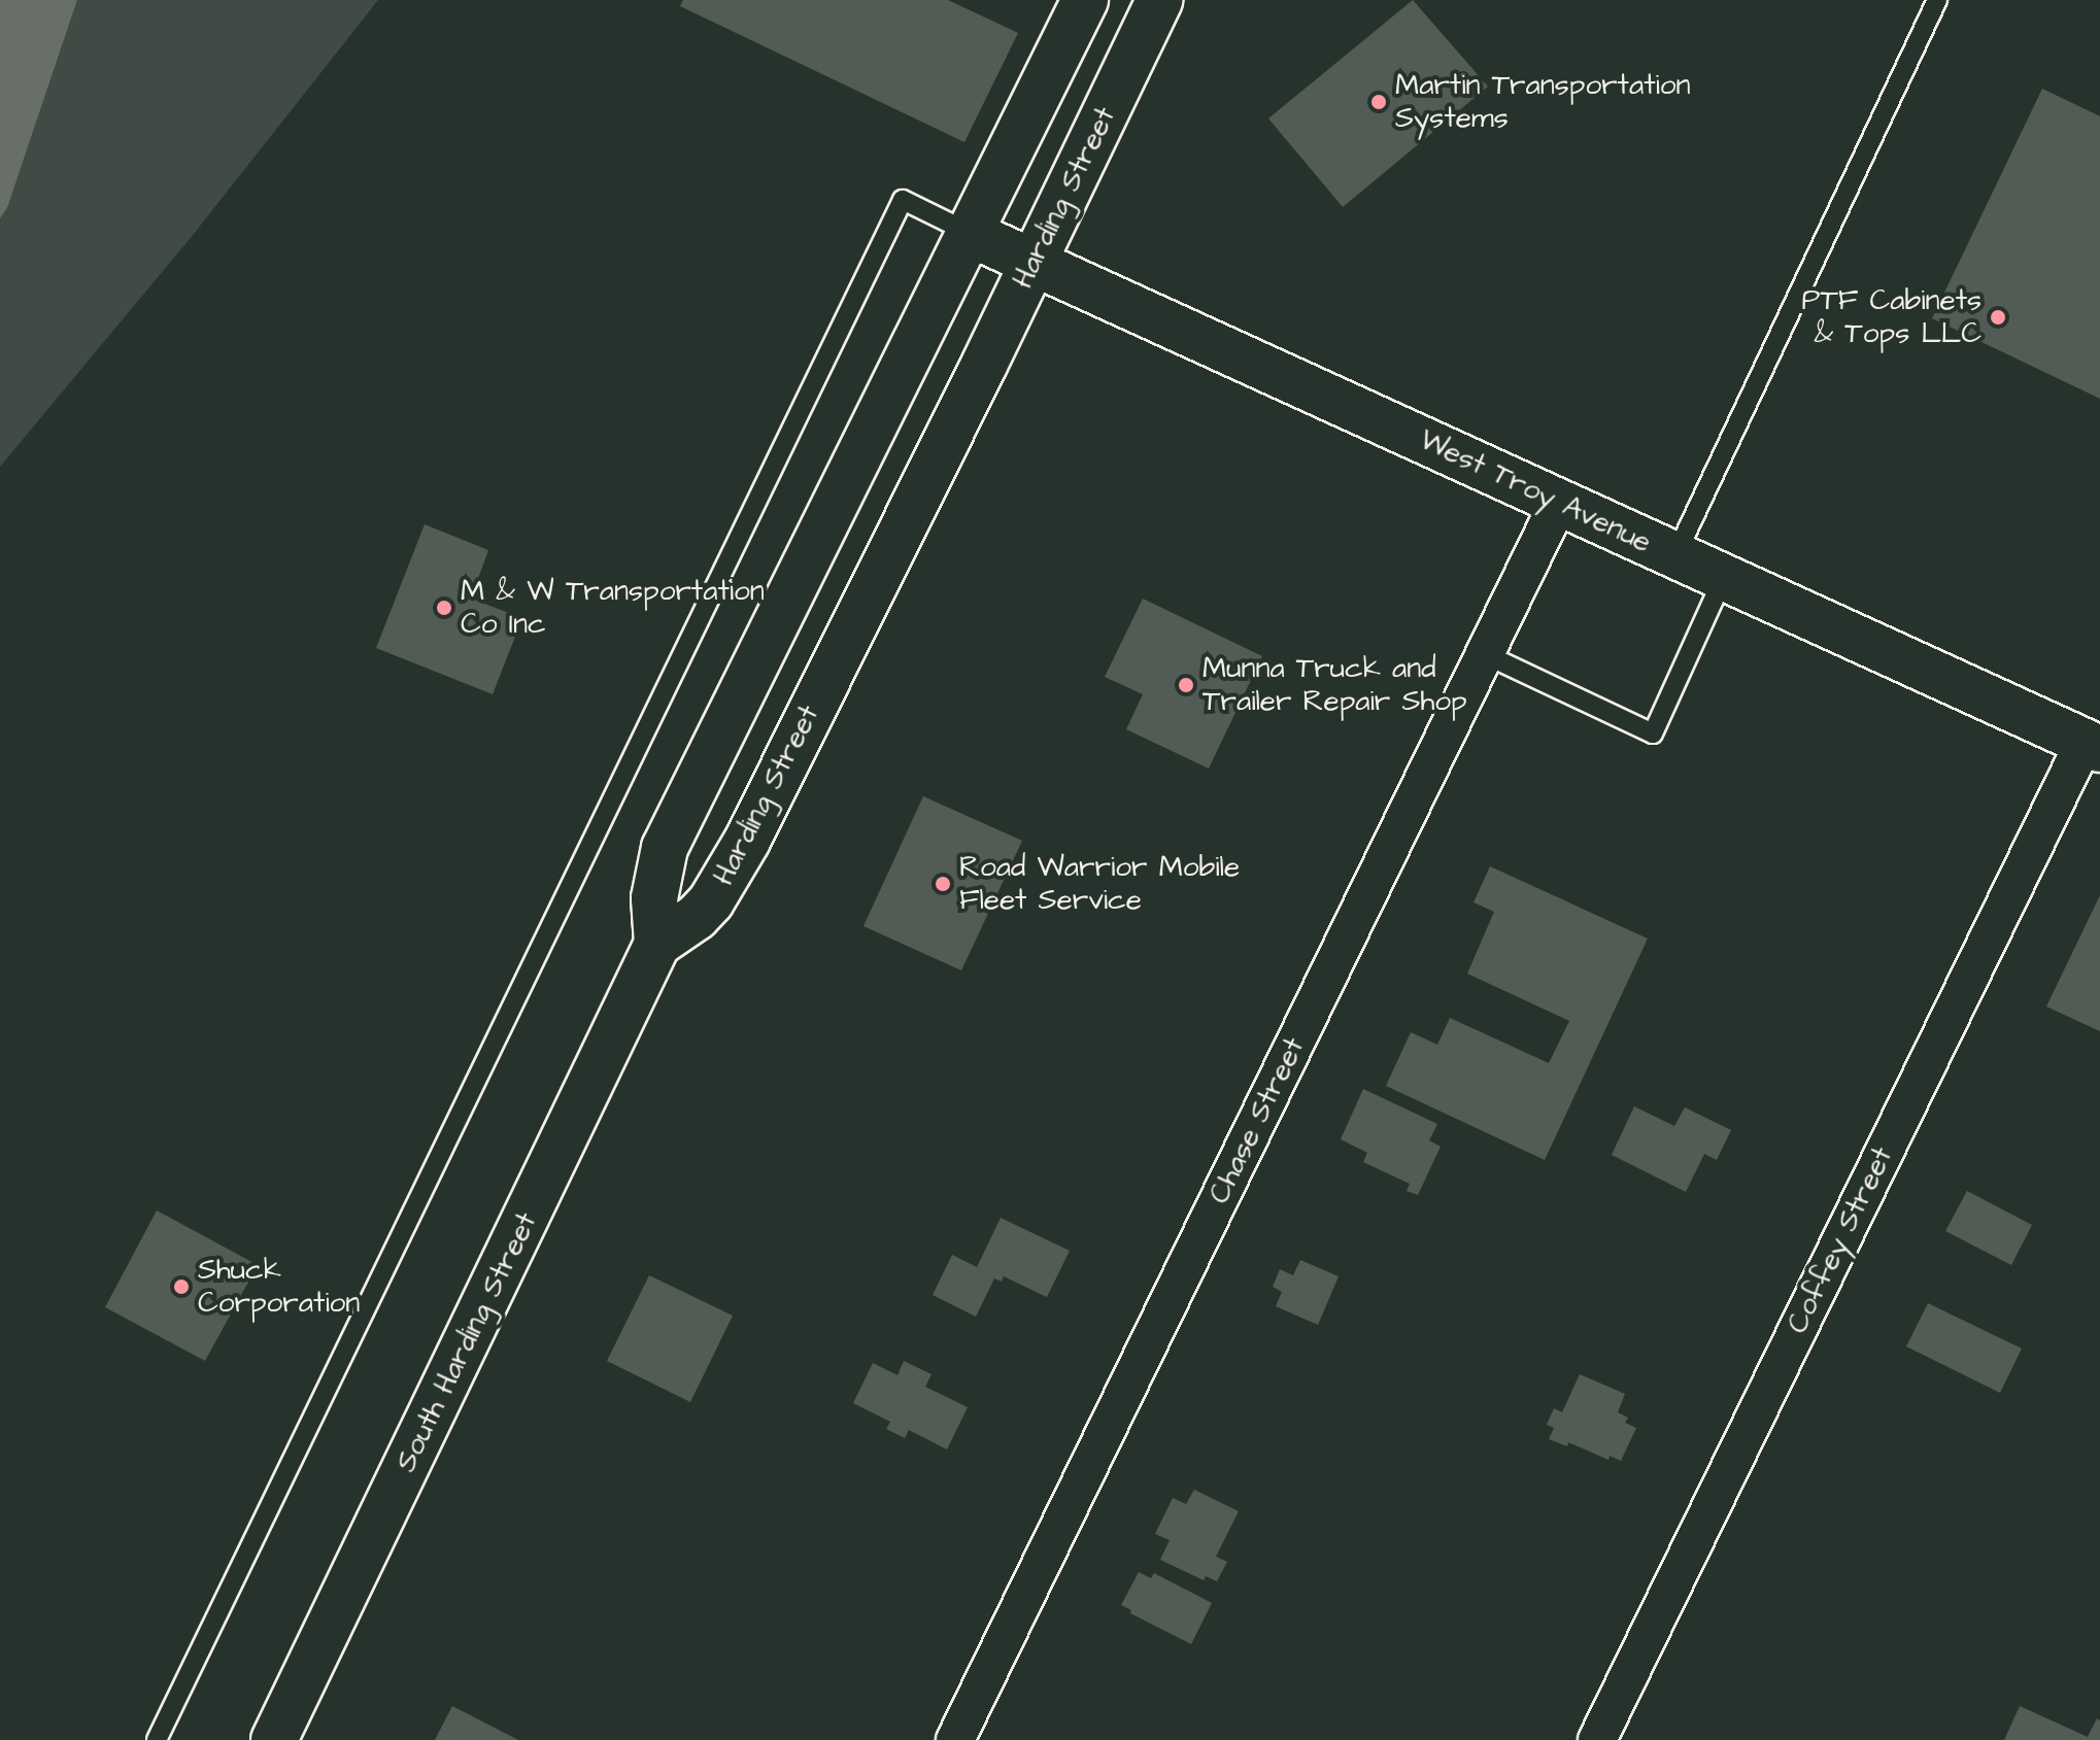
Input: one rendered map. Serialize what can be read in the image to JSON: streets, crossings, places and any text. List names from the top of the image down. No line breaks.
{"streets":{"main road":["Harding Street","West Troy Avenue","South Harding Street"],"street":["Chase Street","Coffey Street"]},"crossings":[["Harding Street","West Troy Avenue"],["Harding Street","South Harding Street"],["West Troy Avenue","Chase Street"],["West Troy Avenue","Coffey Street"]],"places":["Martin Transportation Systems","PTF Cabinets & Tops LLC","M & W Transportation Co Inc","Munna Truck and Trailer Repair Shop","Road Warrior Mobile Fleet Service","Shuck Corporation"]}
